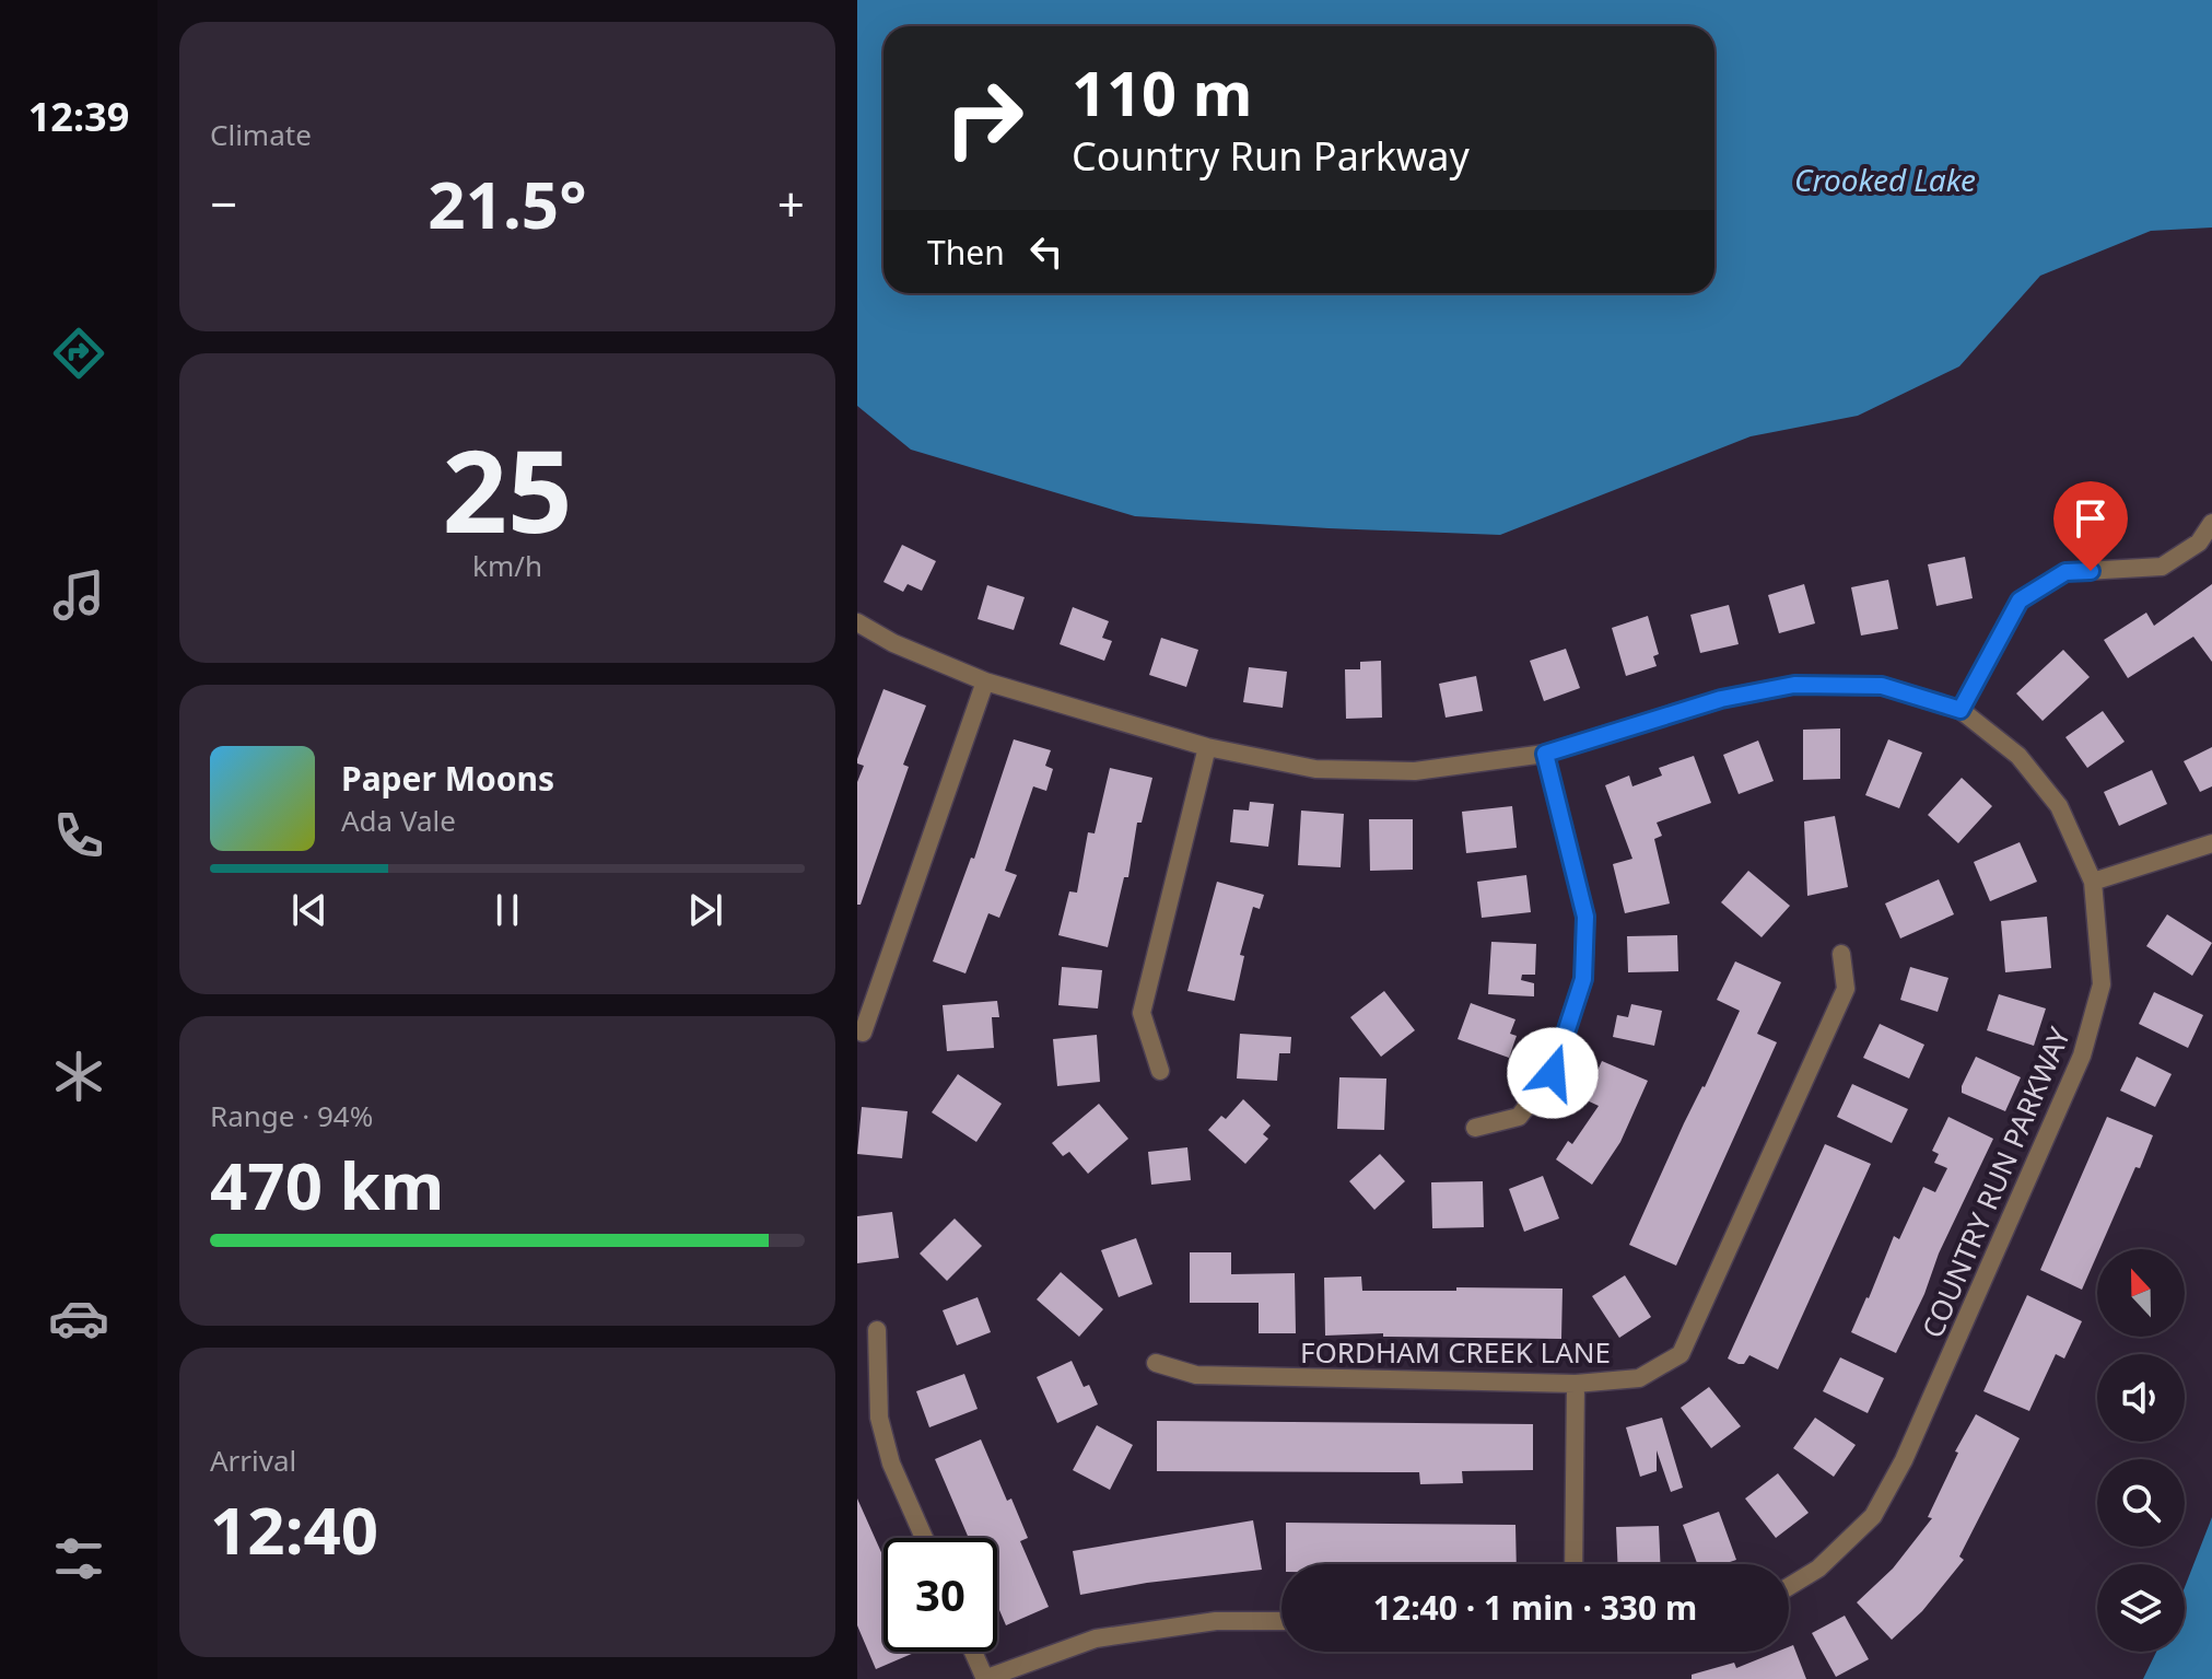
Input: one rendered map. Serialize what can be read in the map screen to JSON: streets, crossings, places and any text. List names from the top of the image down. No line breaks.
{"streets":{"street":["COUNTRY RUN PARKWAY","FORDHAM CREEK LANE"]},"water":["Crooked Lake"],"north":"top","page":{"tabs":"12:39","tile":["Climate",["25","km/h"],["Range · 94%","470 km"],["Arrival","12:40"]],"turn":["110 m","Country Run Parkway"],"heat":["−","21.5°","+"],"then":"Then","song":["Paper Moons","Ada Vale"],"limit":"30","trip":"12:40 · 1 min · 330 m"}}
